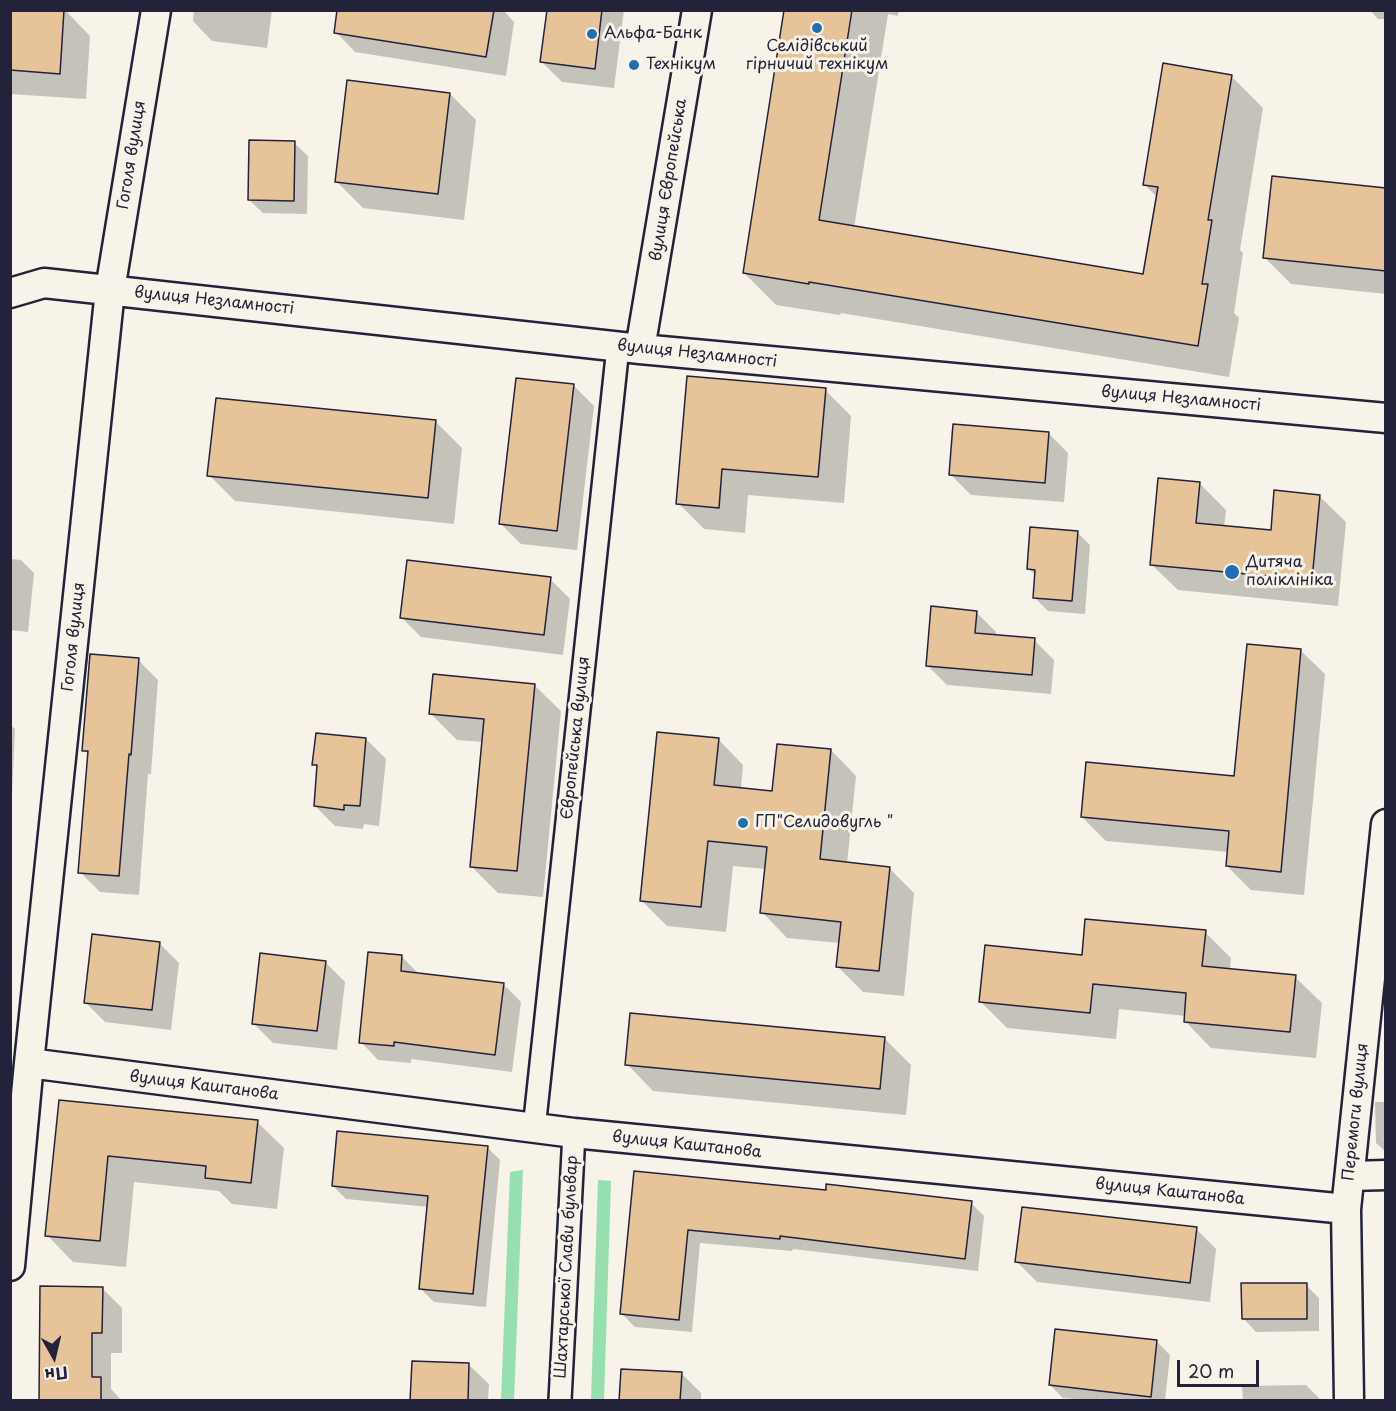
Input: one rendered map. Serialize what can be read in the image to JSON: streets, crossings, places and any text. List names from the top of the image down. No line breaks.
{"streets":{"street":["Гоголя вулиця","вулиця Європейська","вулиця Незламності","Європейська вулиця","вулиця Каштанова","Перемоги вулиця","Шахтарської Слави бульвар"]},"crossings":[["Гоголя вулиця","вулиця Незламності"],["Гоголя вулиця","вулиця Каштанова"],["вулиця Європейська","вулиця Незламності"],["вулиця Європейська","Європейська вулиця"],["вулиця Незламності","Європейська вулиця"],["Європейська вулиця","вулиця Каштанова"],["вулиця Каштанова","Перемоги вулиця"],["вулиця Каштанова","Шахтарської Слави бульвар"]],"places":["Селідівський гірничий технікум","Альфа-Банк","Технікум","Дитяча поліклініка","ГП\"Селидовугль \""],"scale_bar":"20 m","north":"bottom"}
